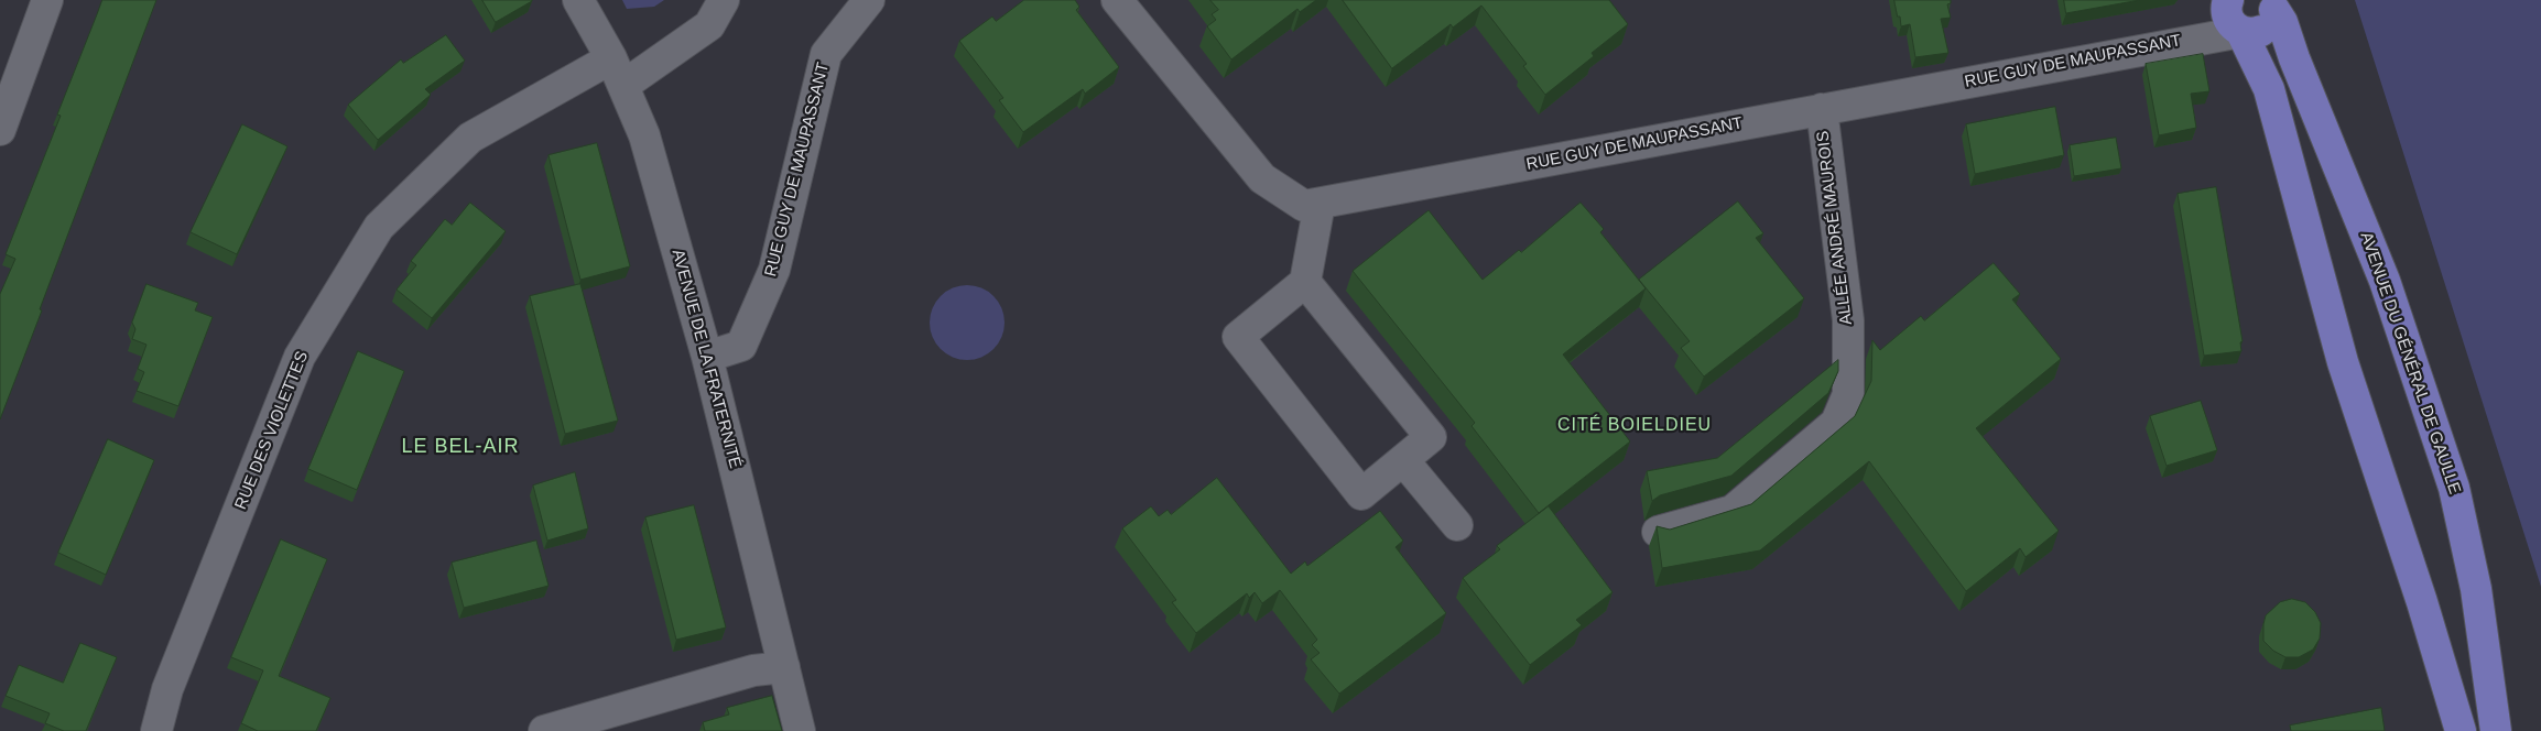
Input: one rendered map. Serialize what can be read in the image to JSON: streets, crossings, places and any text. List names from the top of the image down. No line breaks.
{"streets":{"main road":["AVENUE DU GÉNÉRAL DE GAULLE"],"street":["RUE GUY DE MAUPASSANT","ALLÉE ANDRÉ MAUROIS","AVENUE DE LA FRATERNITÉ","RUE DES VIOLETTES"]},"crossings":[["RUE GUY DE MAUPASSANT","ALLÉE ANDRÉ MAUROIS"],["RUE GUY DE MAUPASSANT","AVENUE DE LA FRATERNITÉ"],["RUE GUY DE MAUPASSANT","AVENUE DU GÉNÉRAL DE GAULLE"],["AVENUE DE LA FRATERNITÉ","RUE DES VIOLETTES"]],"districts":["CITÉ BOIELDIEU","LE BEL-AIR"]}
